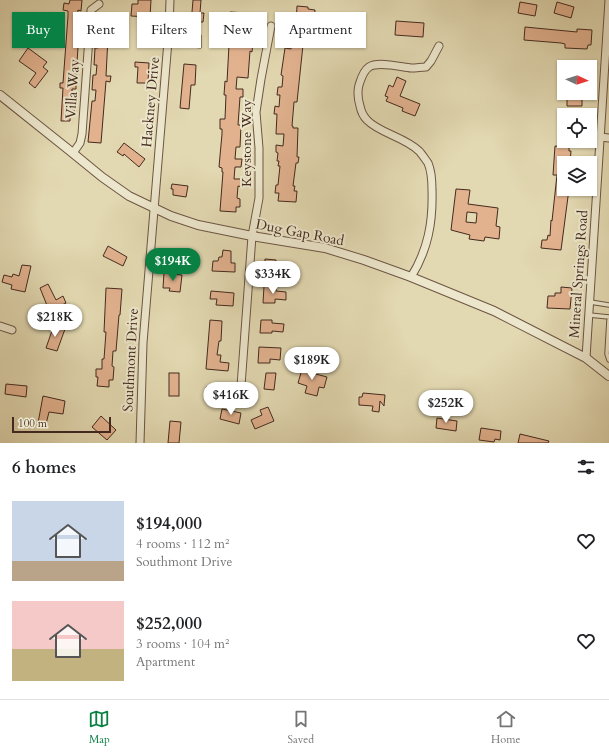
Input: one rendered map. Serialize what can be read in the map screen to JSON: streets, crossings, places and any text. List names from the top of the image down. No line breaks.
{"streets":{"street":["Villa Way","Hackney Drive","Keystone Way","Dug Gap Road","Mineral Springs Road","Southmont Drive"]},"crossings":[["Villa Way","Dug Gap Road"],["Hackney Drive","Dug Gap Road"],["Hackney Drive","Southmont Drive"],["Keystone Way","Dug Gap Road"],["Dug Gap Road","Mineral Springs Road"],["Dug Gap Road","Southmont Drive"]],"scale_bar":"100 m","north":"right","page":{"chip":["Buy","Rent","Filters","New","Apartment"],"price":["$194K","$334K","$218K","$189K","$416K","$252K"],"scale":"100 m","heading":"6 homes","list":[{"name":"$194,000","note":"4 rooms · 112 m² · Southmont Drive"},{"name":"$252,000","note":"3 rooms · 104 m² · Apartment"}],"tabs":["Map","Saved","Home"]}}
